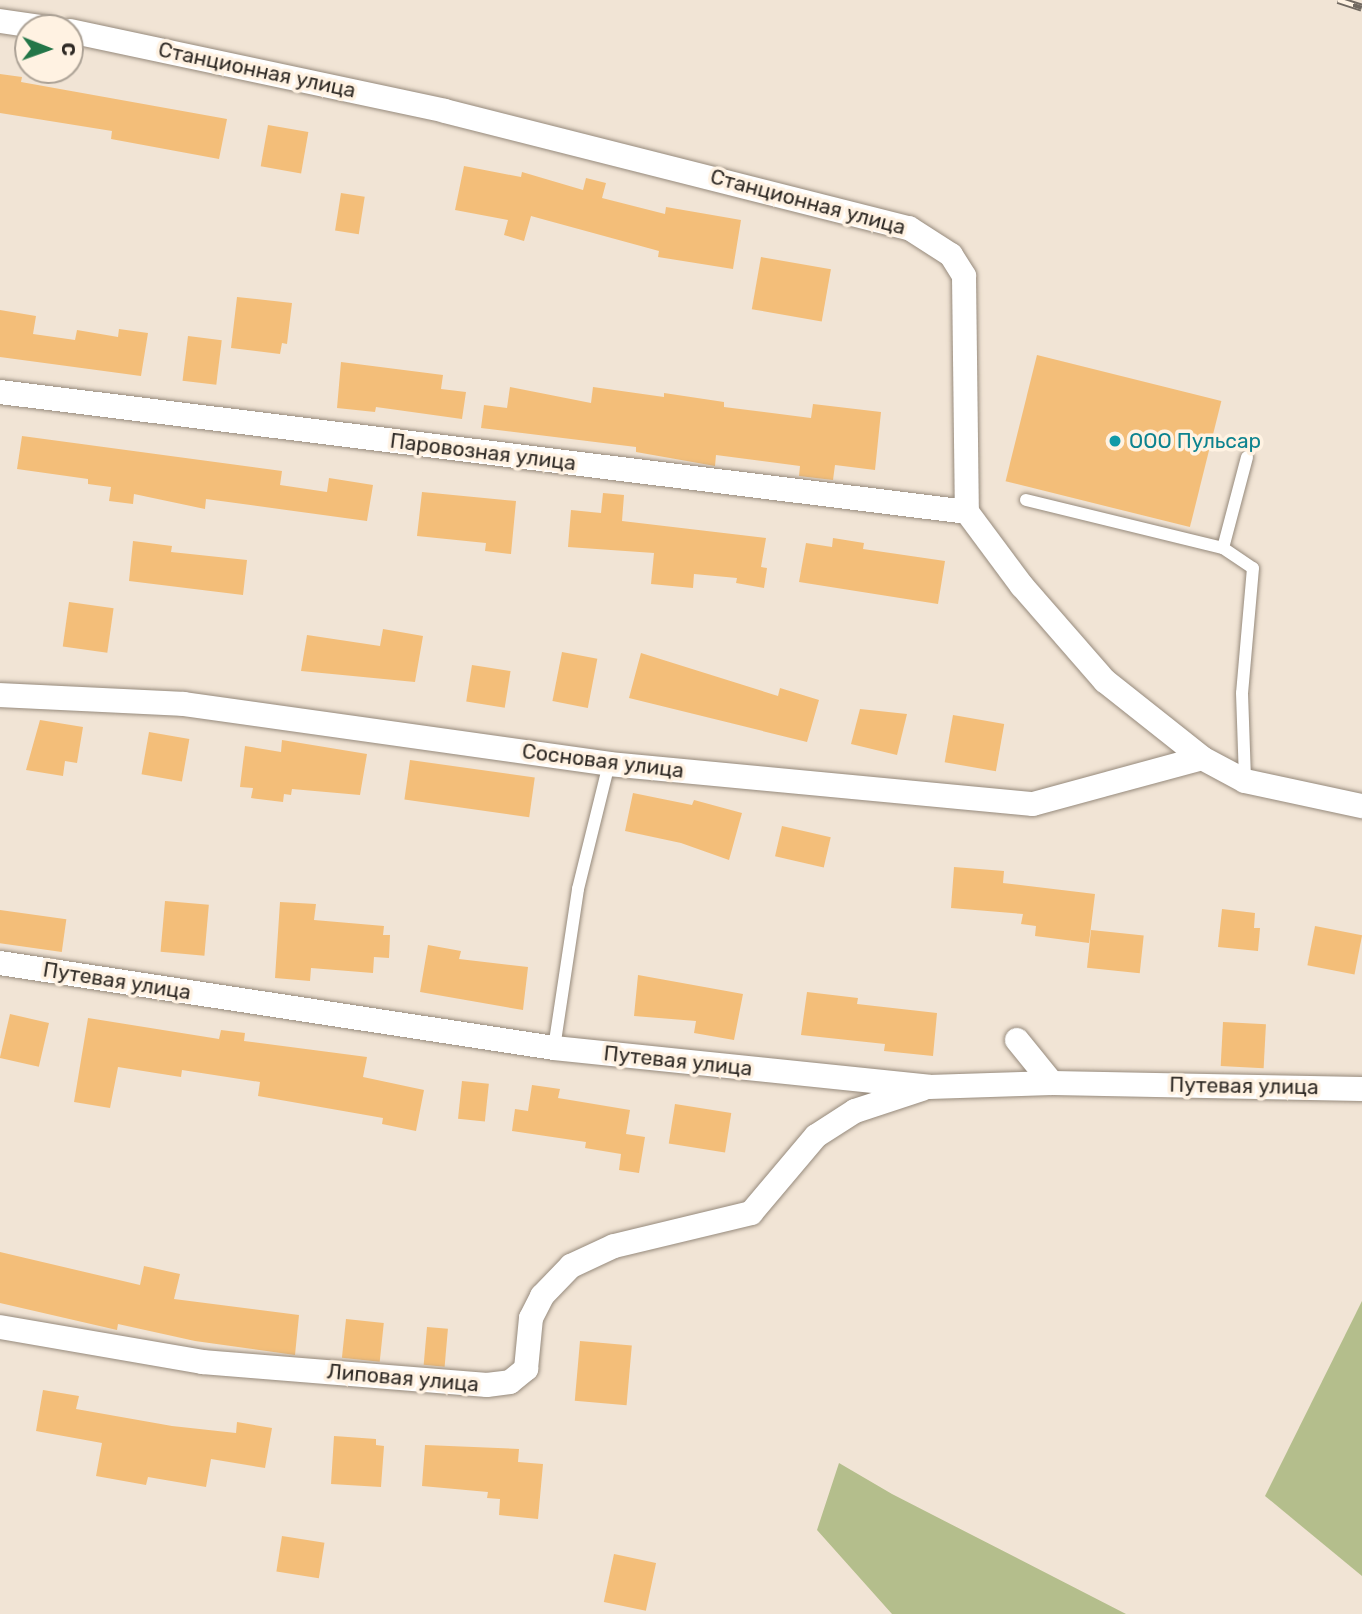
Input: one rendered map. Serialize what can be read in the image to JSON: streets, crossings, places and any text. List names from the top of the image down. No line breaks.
{"streets":{"street":["Станционная улица","Паровозная улица","Сосновая улица","Путевая улица","Липовая улица"]},"crossings":[["Станционная улица","Паровозная улица"],["Путевая улица","Липовая улица"]],"places":["ООО Пульсар"],"north":"right"}
